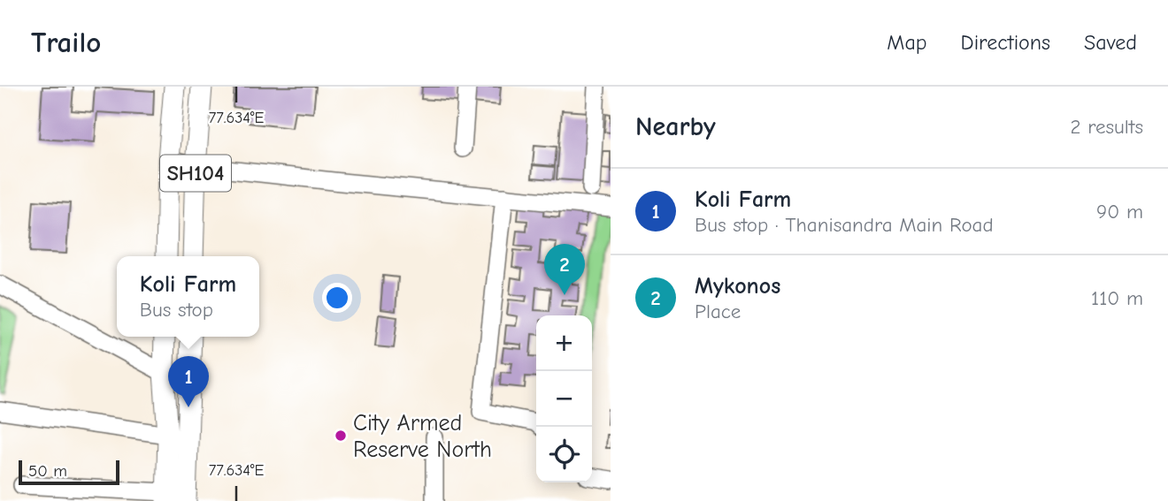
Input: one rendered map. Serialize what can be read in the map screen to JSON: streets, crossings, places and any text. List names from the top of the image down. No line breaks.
{"streets":{"main road":["SH104"]},"places":["City Armed Reserve North"],"scale_bar":"50 m","page":{"header":"Trailo","nav":["Map","Directions","Saved"],"heading":["Nearby","2 results"],"list":[{"mark":"1","name":"Koli Farm","note":"Bus stop · Thanisandra Main Road","value":"90 m"},{"mark":"2","name":"Mykonos","note":"Place","value":"110 m"}],"pins":["2","1"],"popup":["Koli Farm","Bus stop"],"map_buttons":["+","−"],"scale":"50 m"},"coordinates":["77.634°E"]}
